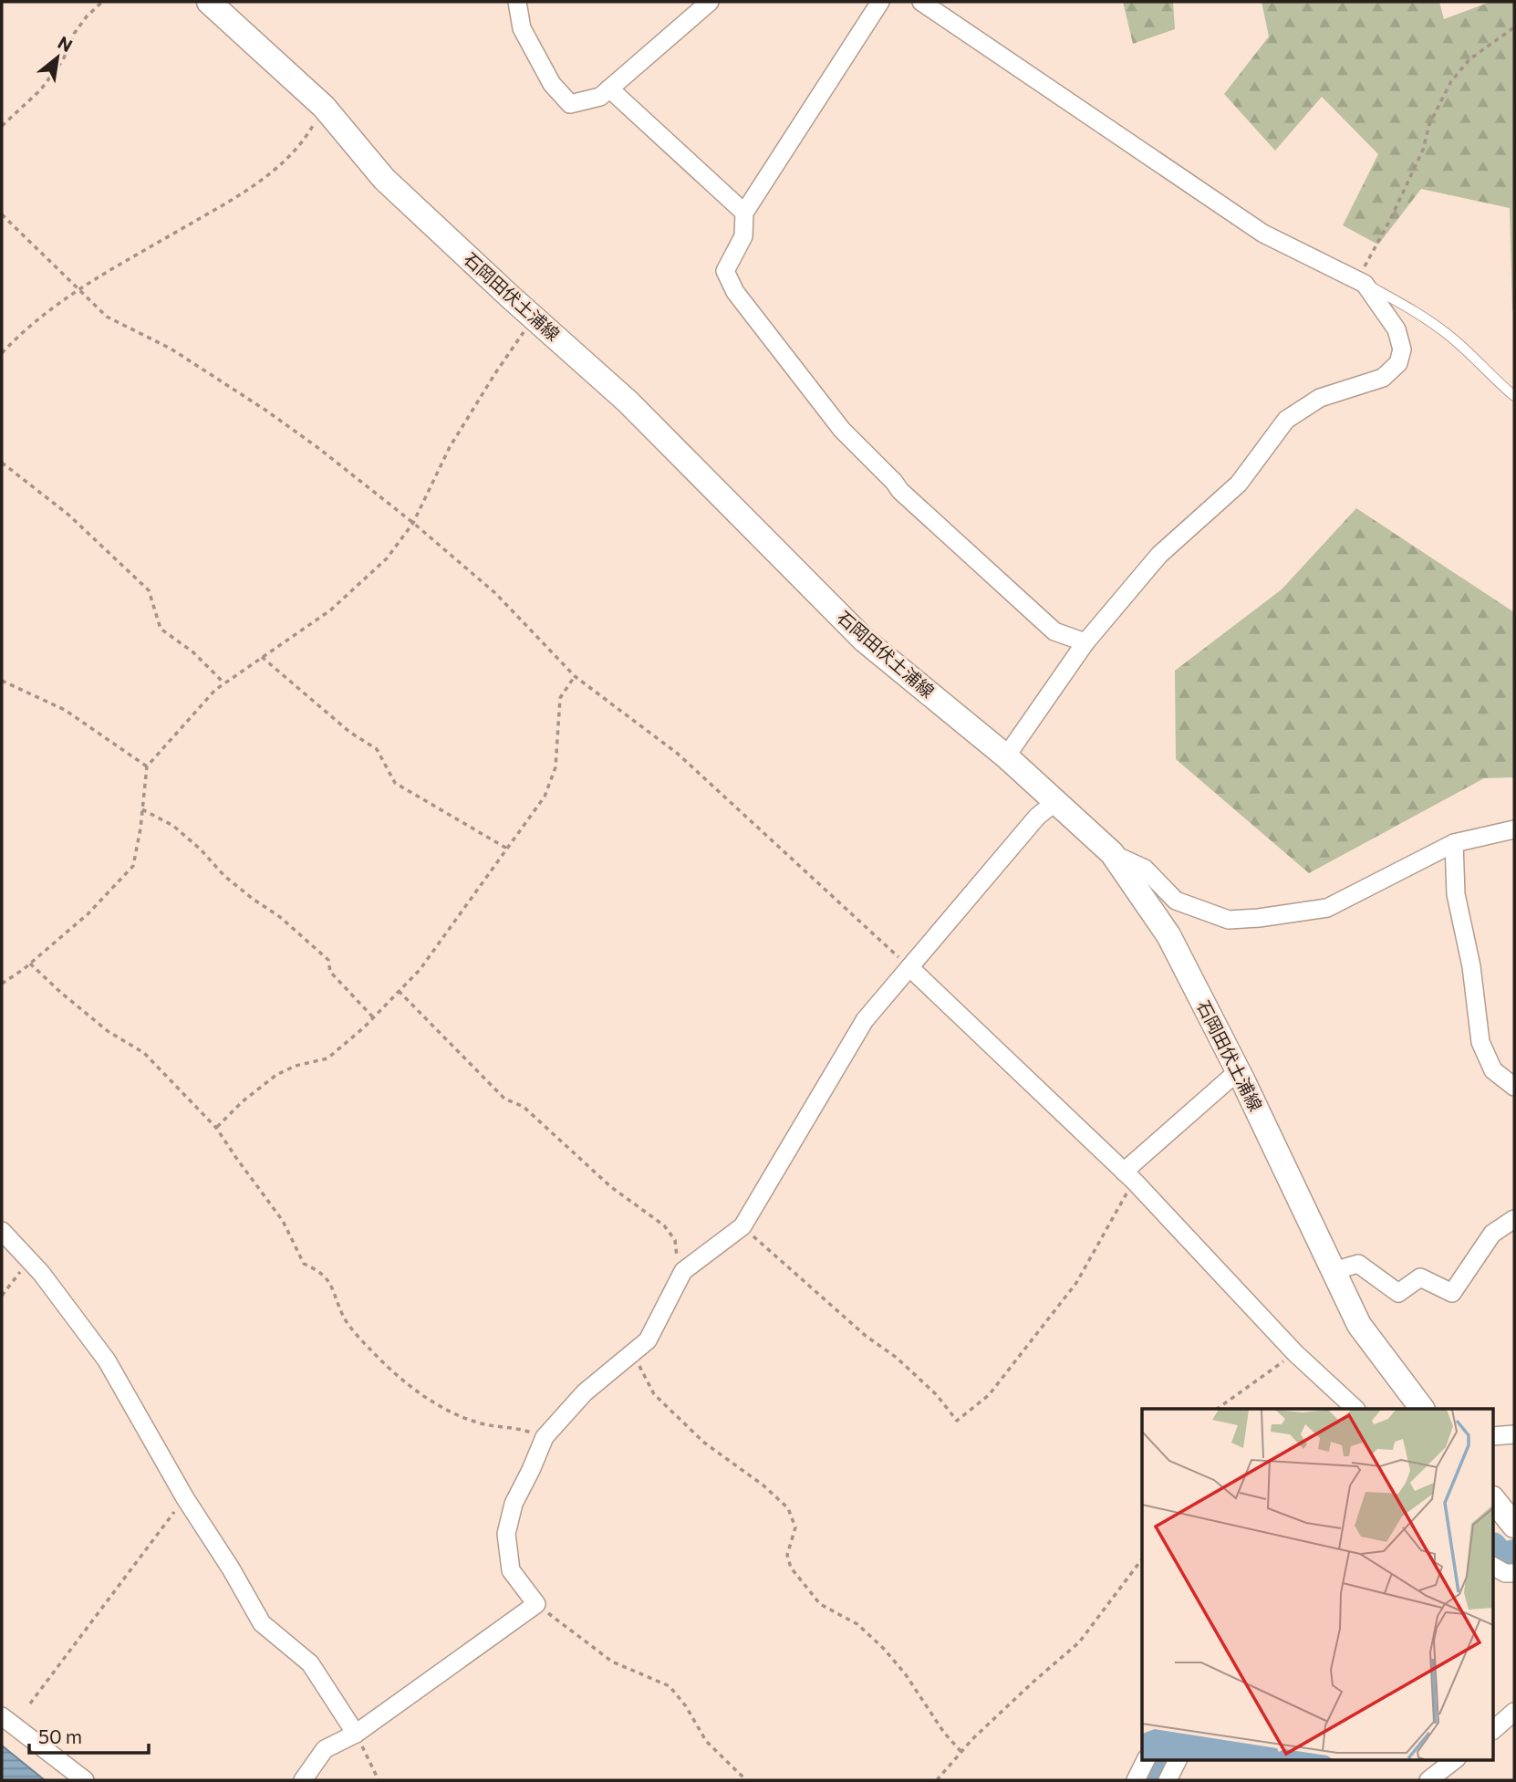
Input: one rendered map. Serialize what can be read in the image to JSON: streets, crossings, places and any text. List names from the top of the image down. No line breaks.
{"streets":{"main road":["石岡田伏土浦線"]},"scale_bar":"50 m","north":"top right"}
